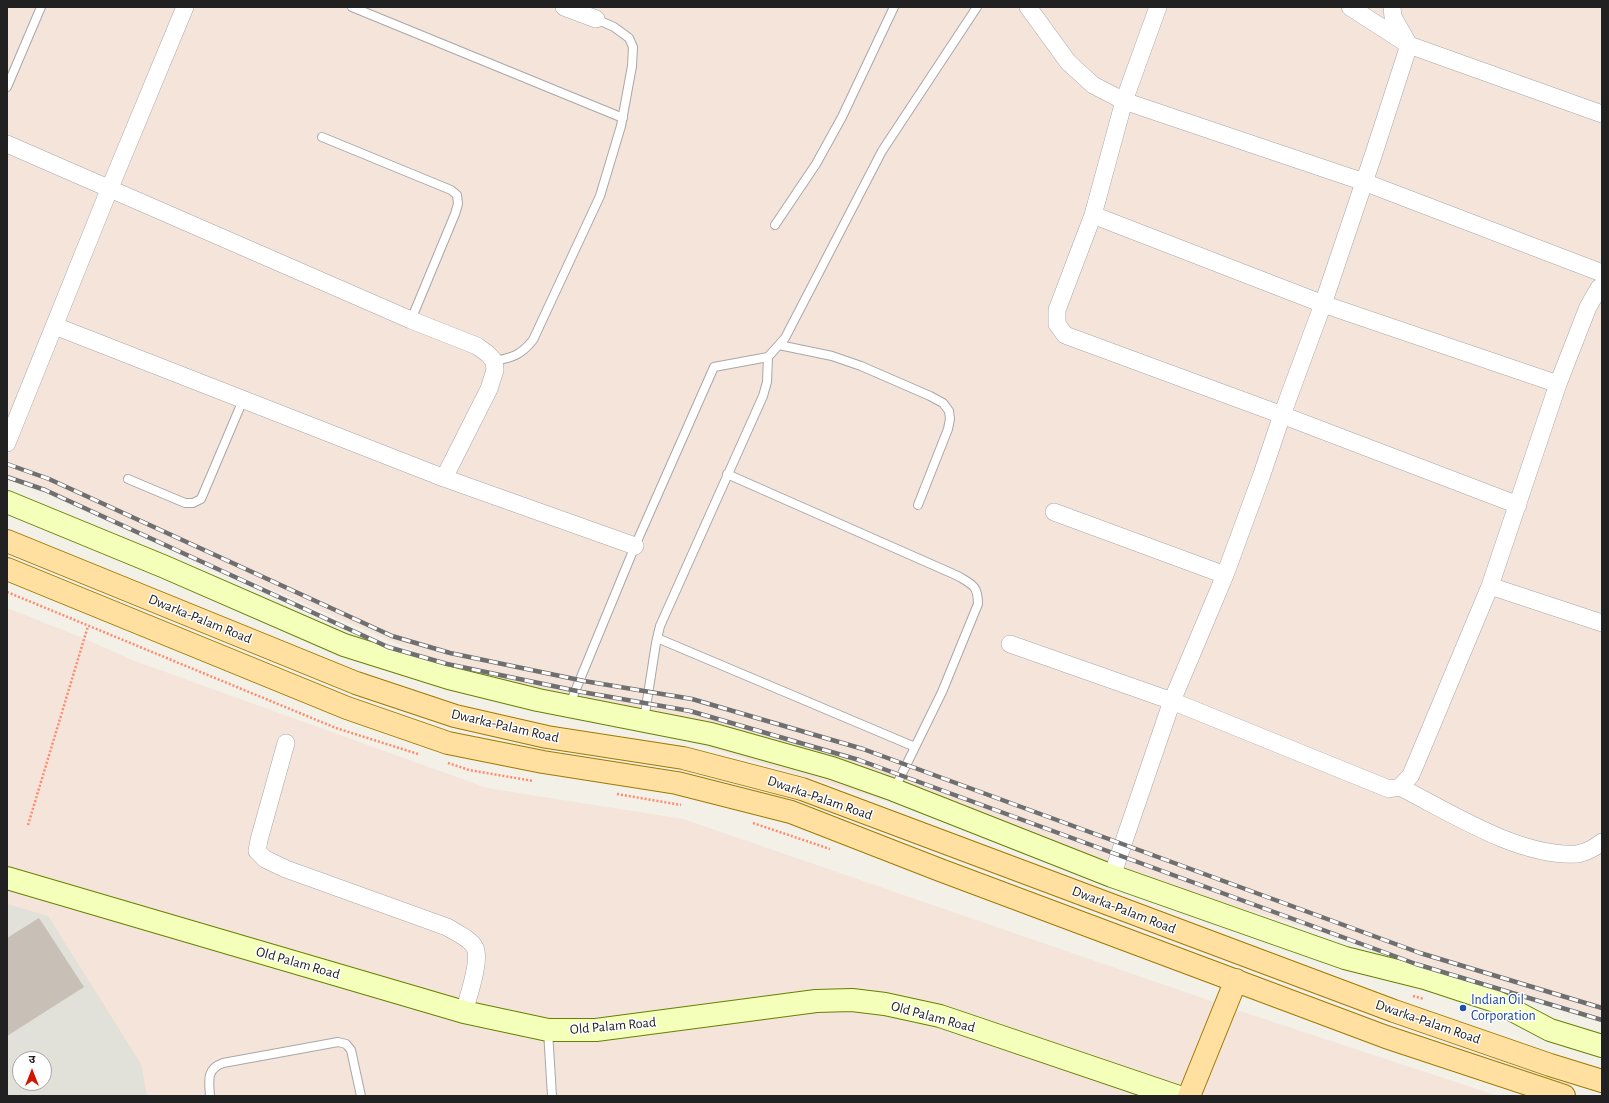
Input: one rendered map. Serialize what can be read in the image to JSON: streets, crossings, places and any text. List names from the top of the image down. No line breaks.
{"streets":{"main road":["Dwarka-Palam Road"],"street":["Old Palam Road"]},"places":["Indian Oil Corporation"],"north":"top"}
